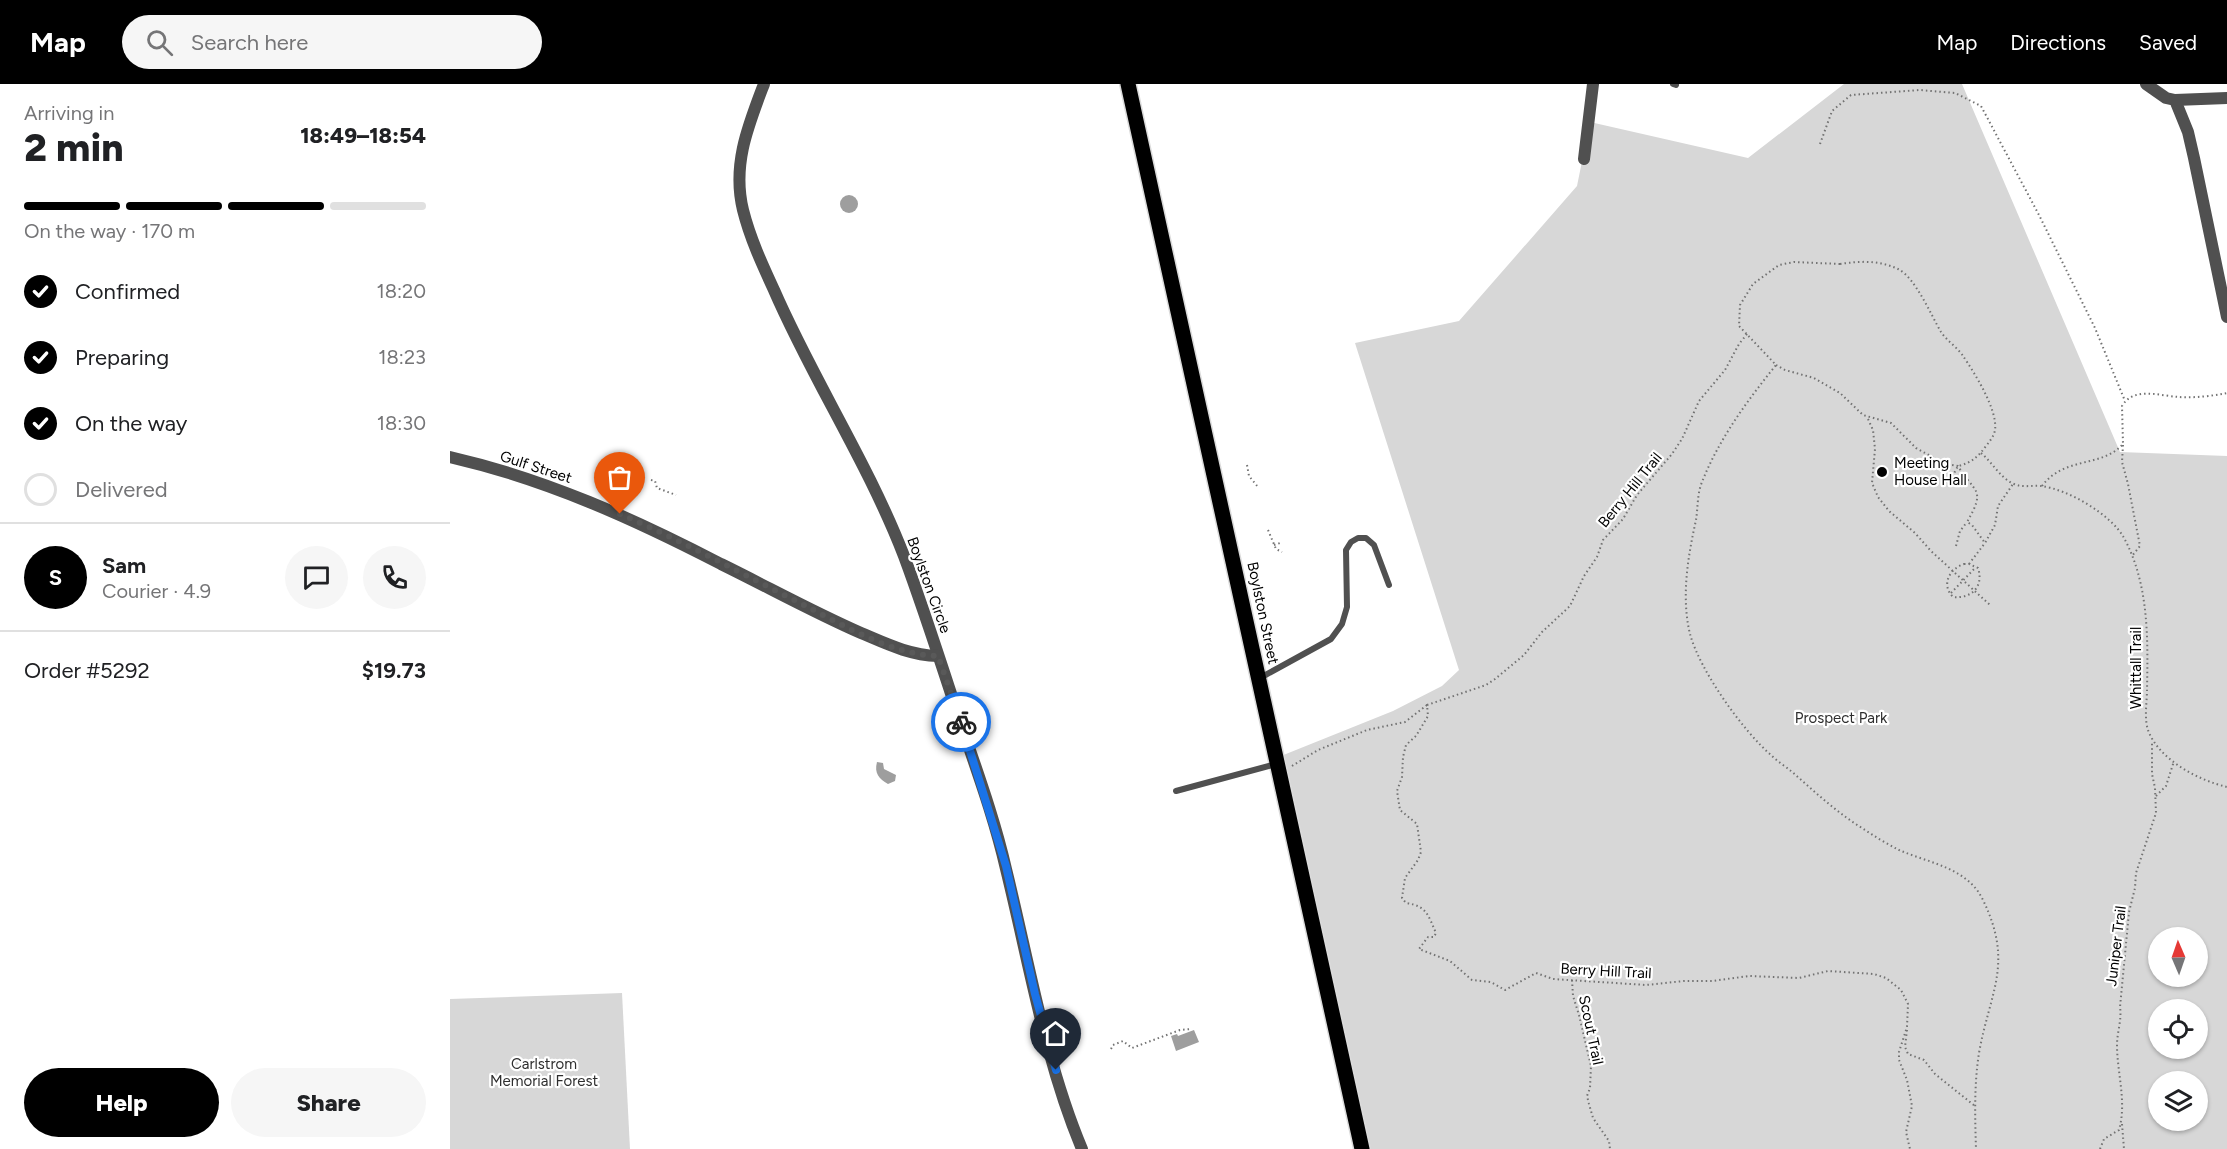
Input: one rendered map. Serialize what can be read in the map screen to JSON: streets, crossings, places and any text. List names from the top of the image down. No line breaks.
{"streets":{"main road":["Boylston Street"],"street":["Gulf Street","Boylston Circle"],"path":["Berry Hill Trail","Whittall Trail","Juniper Trail","Scout Trail"]},"crossings":[["Gulf Street","Boylston Circle"],["Berry Hill Trail","Scout Trail"],["Whittall Trail","Juniper Trail"]],"parks":["Prospect Park","Carlstrom Memorial Forest"],"places":["Meeting House Hall"],"north":"top","page":{"header":"Map","search":"Search here","nav":["Map","Directions","Saved"],"heading":["2 min","Arriving in","18:49–18:54"],"panel":["Sam","Courier · 4.9","Order #5292","$19.73"],"bar":"On the way · 170 m","list":[["Confirmed","18:20"],["Preparing","18:23"],["On the way","18:30"],"Delivered"],"round":"S","buttons":["Help","Share"]}}
